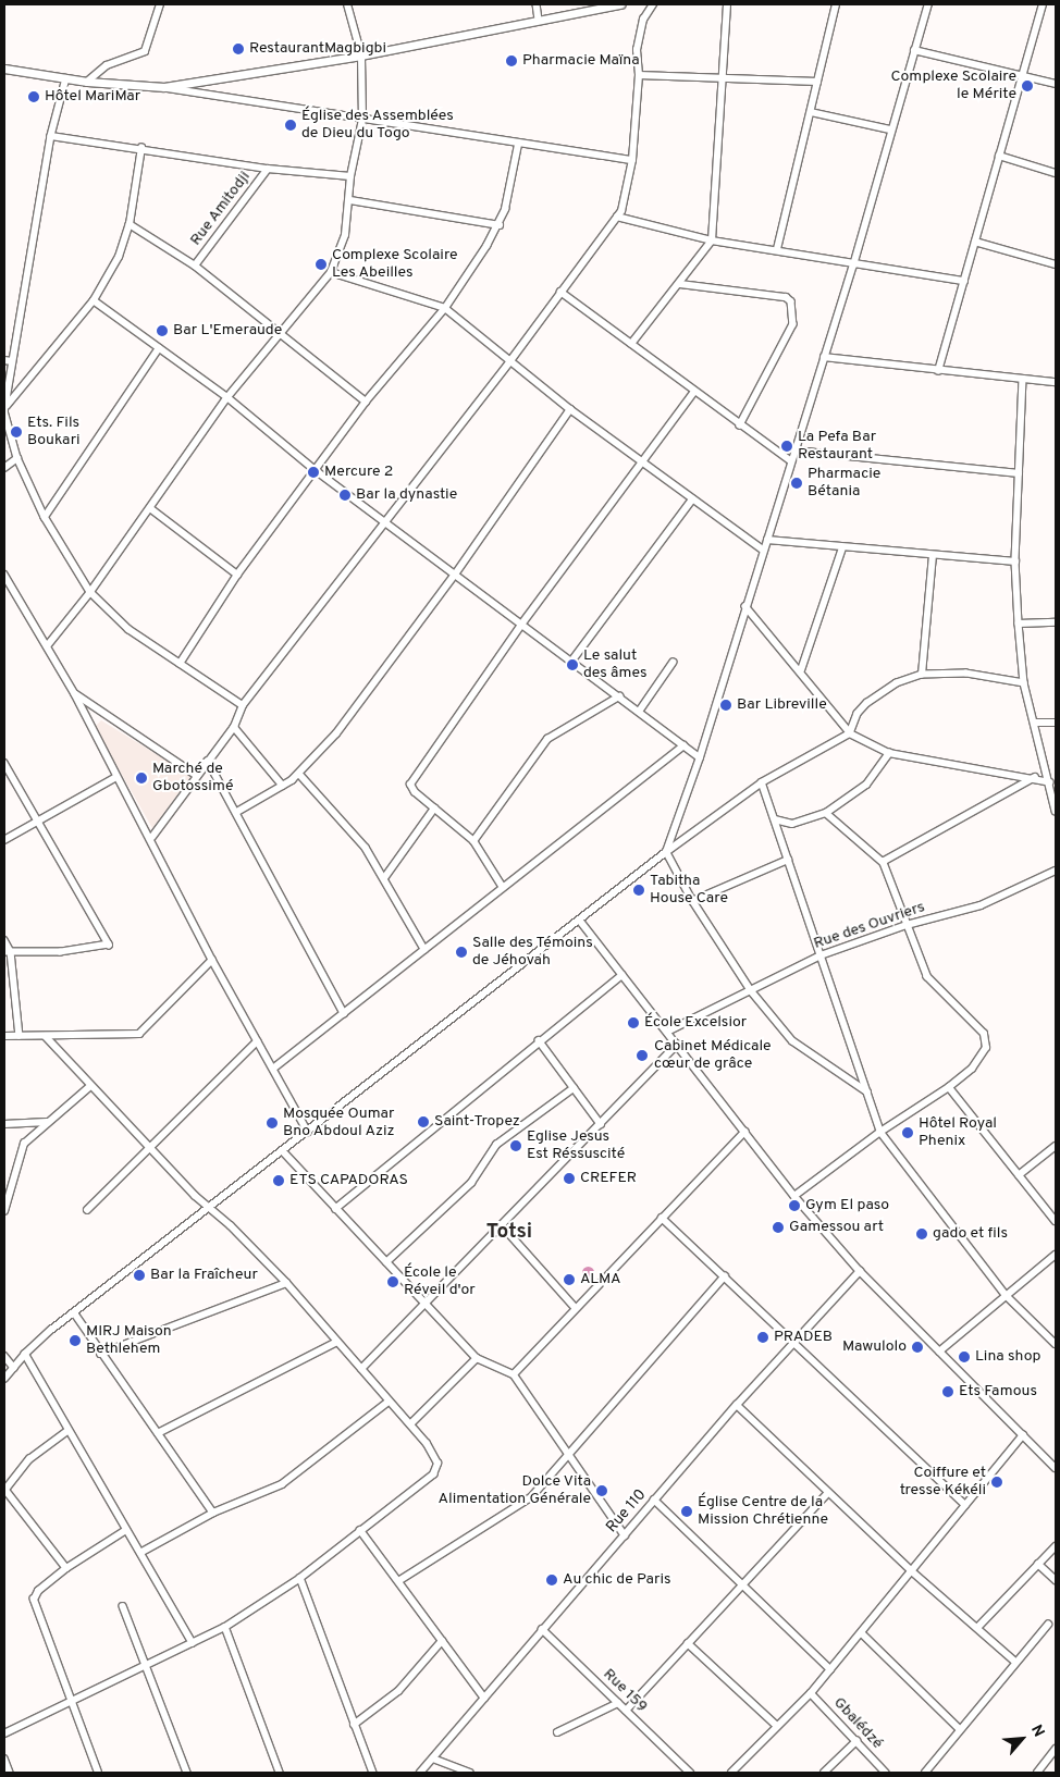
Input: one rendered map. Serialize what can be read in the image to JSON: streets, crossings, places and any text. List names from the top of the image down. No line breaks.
{"streets":{"street":["Rue Amitodji","Rue des Ouvriers","Rue 110","Rue 159","Gbalédzé"]},"crossings":[["Rue 110","Rue 159"]],"districts":["Totsi"],"places":["RestaurantMagbigbi","Pharmacie Maïna","Complexe Scolaire le Mérite","Hôtel MariMar","Église des Assemblées de Dieu du Togo","Complexe Scolaire Les Abeilles","Bar L'Emeraude","Ets. Fils Boukari","La Pefa Bar Restaurant","Mercure 2","Pharmacie Bétania","Bar la dynastie","Le salut des âmes","Bar Libreville","Marché de Gbotossimé","Tabitha House Care","Salle des Témoins de Jéhovah","École Excelsior","Cabinet Médicale cœur de grâce","Saint-Tropez","Mosquée Oumar Bno Abdoul Aziz","Hôtel Royal Phenix","Eglise Jesus Est Réssuscité","CREFER","ETS CAPADORAS","Gym El paso","Gamessou art","gado et fils","Bar la Fraîcheur","ALMA","École le Réveil d'or","PRADEB","MIRJ Maison Bethlehem","Mawulolo","Lina shop","Ets Famous","Coiffure et tresse Kékéli","Dolce Vita Alimentation Générale","Église Centre de la Mission Chrétienne","Au chic de Paris"],"north":"top right"}
